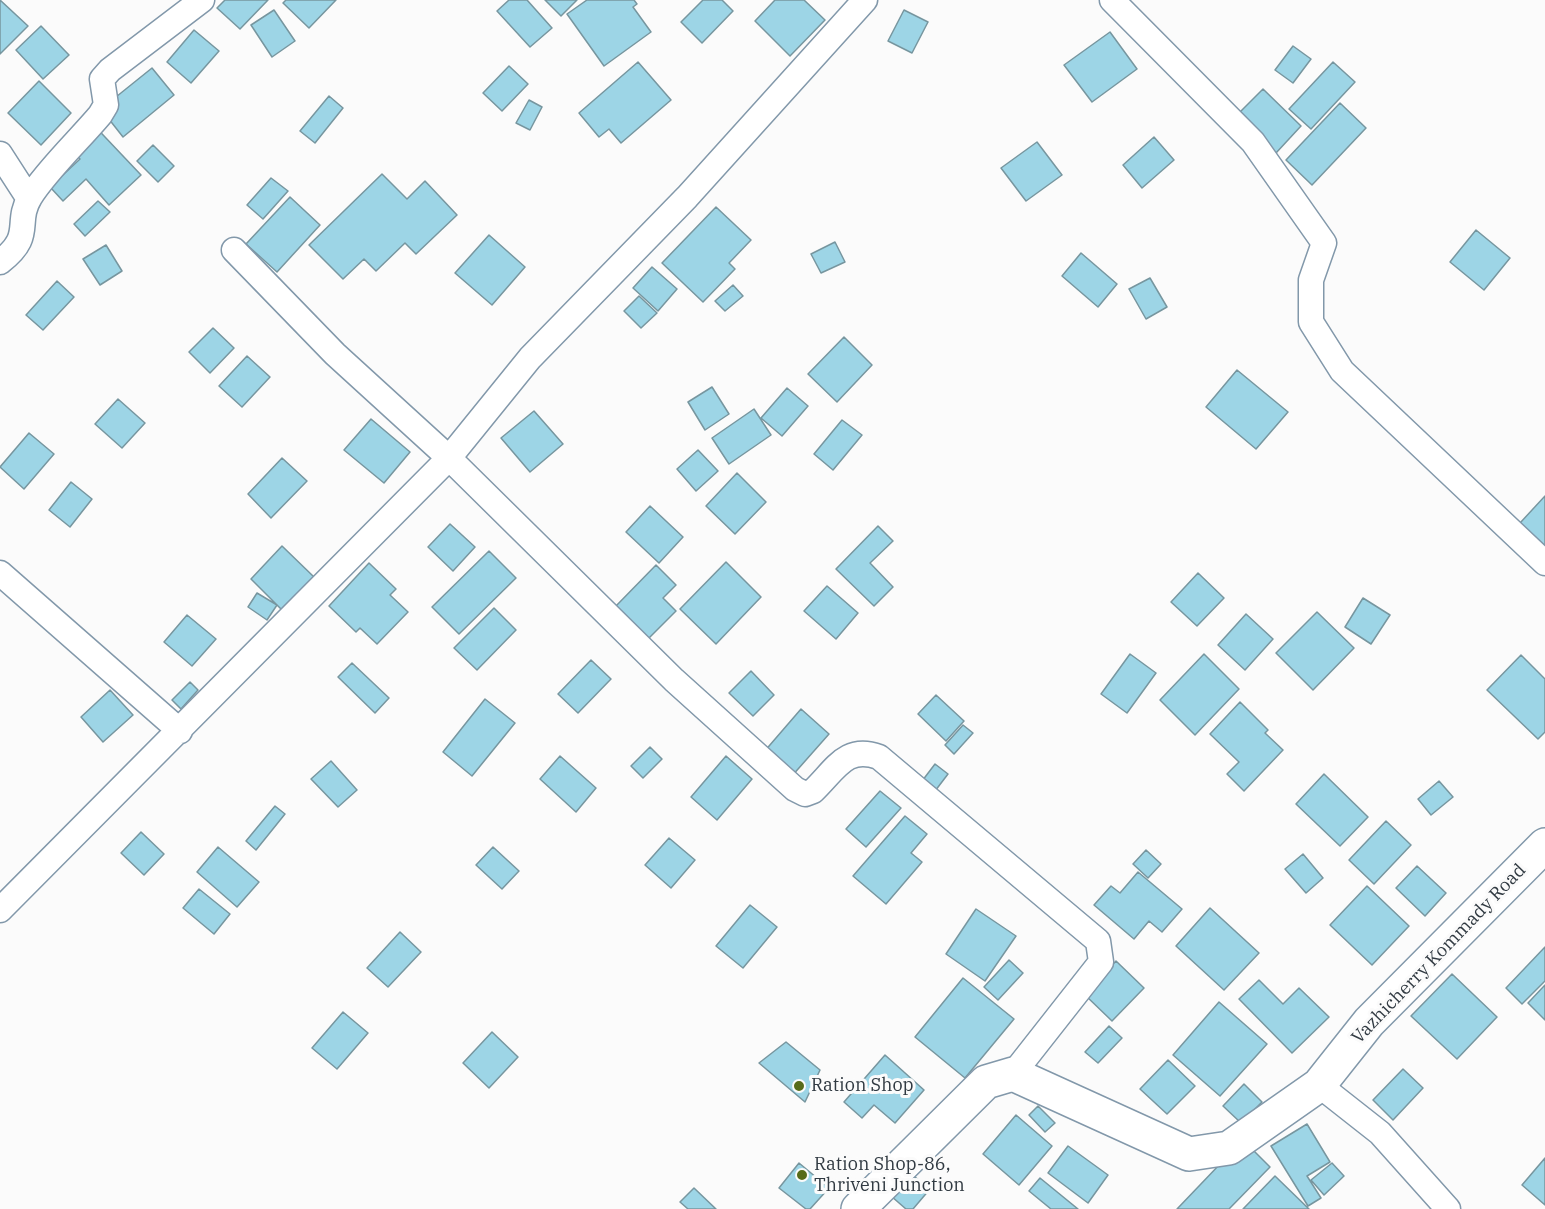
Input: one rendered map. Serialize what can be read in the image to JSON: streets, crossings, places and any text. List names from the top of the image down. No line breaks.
{"streets":{"main road":["Vazhicherry Kommady Road"]},"places":["Ration Shop","Ration Shop-86, Thriveni Junction"]}
